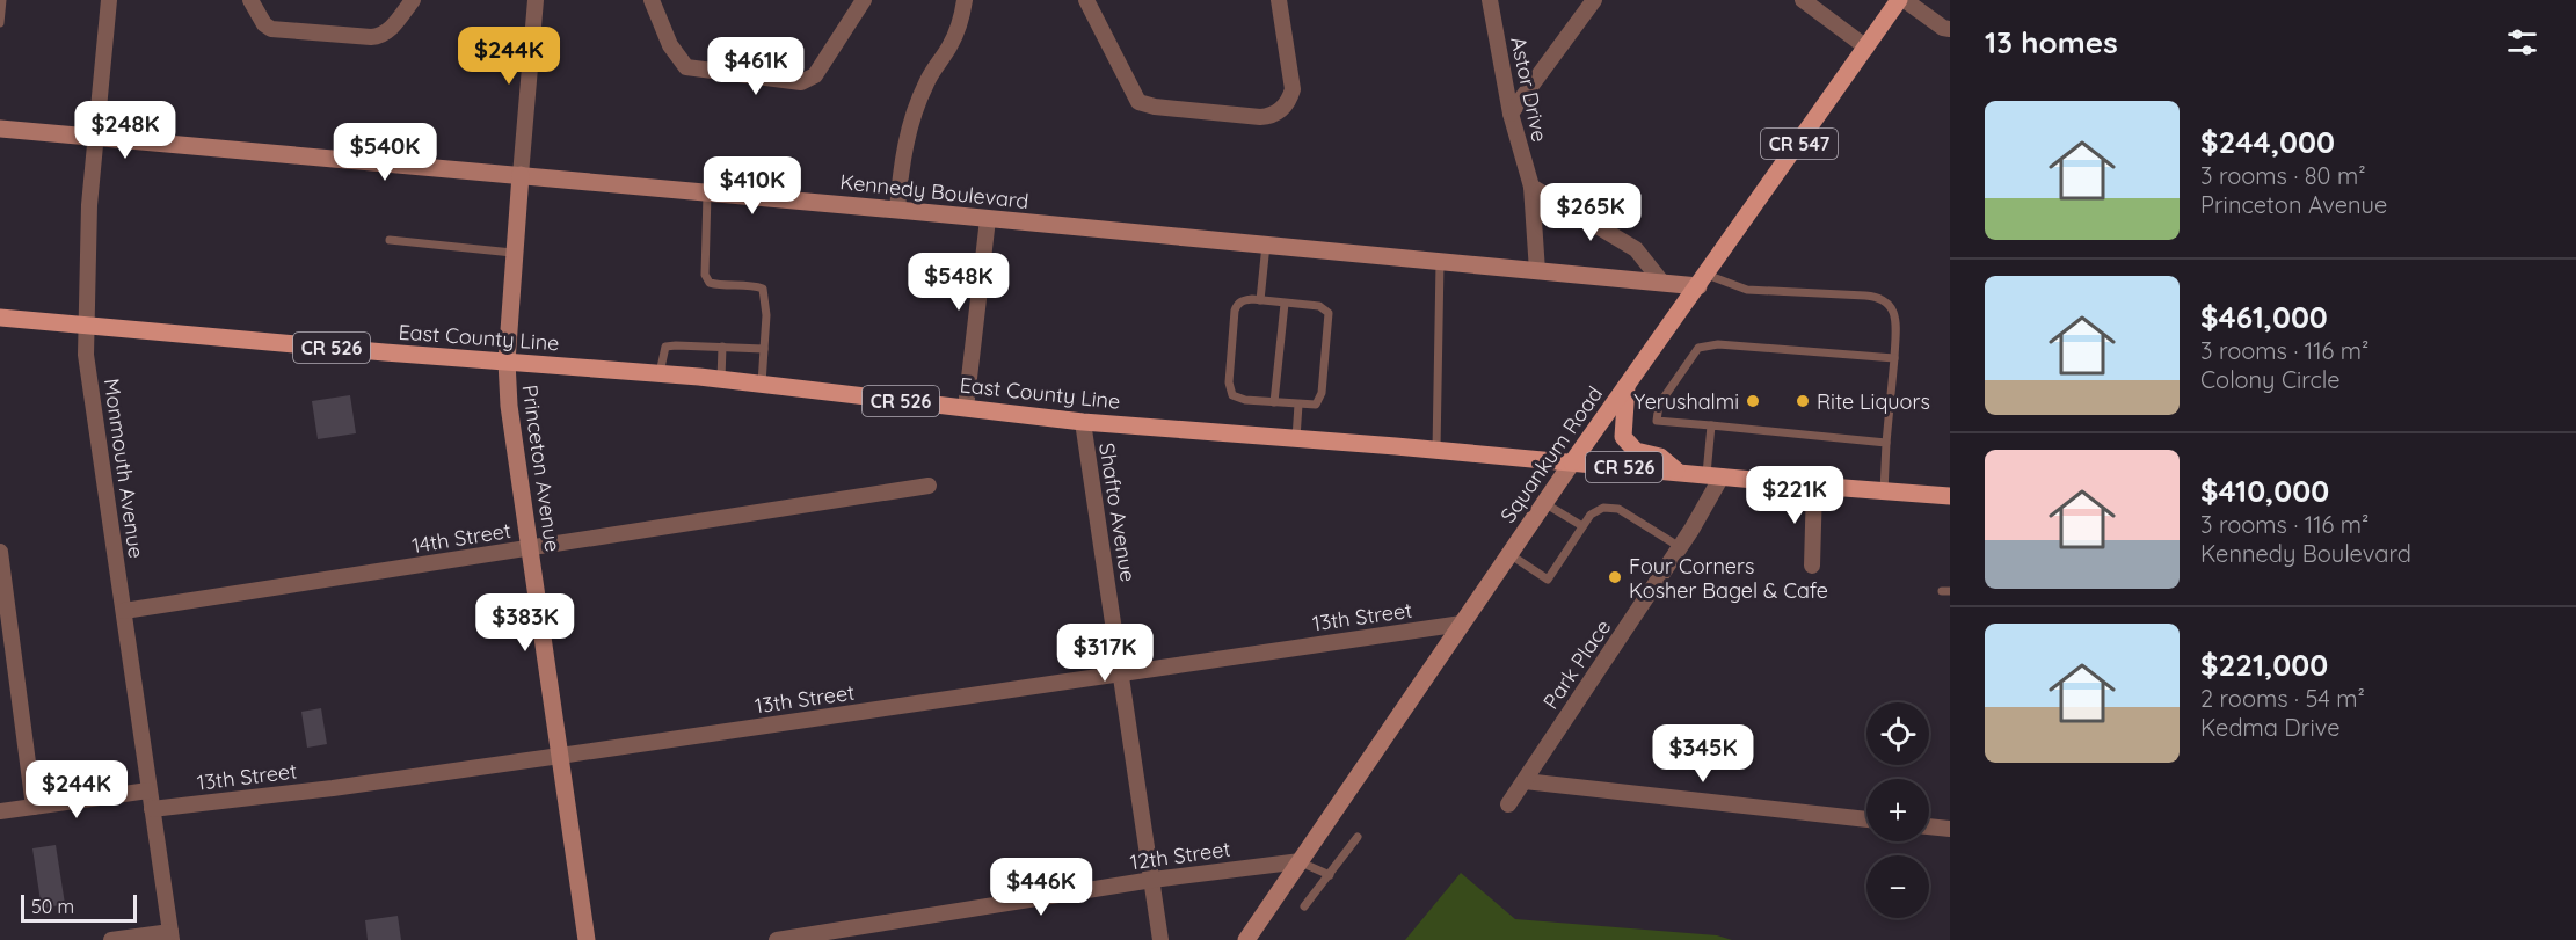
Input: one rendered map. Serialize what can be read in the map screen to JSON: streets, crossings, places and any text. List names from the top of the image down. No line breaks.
{"streets":{"main road":["CR 547","East County Line","CR 526","Squankum Road"],"street":["Astor Drive","Kennedy Boulevard","Monmouth Avenue","Princeton Avenue","Shafto Avenue","14th Street","13th Street","Park Place","12th Street"]},"crossings":[["Astor Drive","Kennedy Boulevard"],["Kennedy Boulevard","Squankum Road"],["Kennedy Boulevard","Monmouth Avenue"],["Kennedy Boulevard","Princeton Avenue"],["East County Line","Squankum Road"],["East County Line","Monmouth Avenue"],["East County Line","Princeton Avenue"],["East County Line","Shafto Avenue"],["East County Line","Park Place"],["Squankum Road","13th Street"],["Squankum Road","12th Street"],["Monmouth Avenue","14th Street"],["Monmouth Avenue","13th Street"],["Princeton Avenue","14th Street"],["Princeton Avenue","13th Street"],["Shafto Avenue","13th Street"],["Shafto Avenue","12th Street"]],"places":["Yerushalmi","Rite Liquors","Four Corners Kosher Bagel & Cafe"],"scale_bar":"50 m","page":{"heading":"13 homes","price":["$244K","$461K","$248K","$540K","$410K","$265K","$548K","$221K","$383K","$317K","$345K","$244K","$446K"],"list":[{"name":"$244,000","note":"3 rooms · 80 m² · Princeton Avenue"},{"name":"$461,000","note":"3 rooms · 116 m² · Colony Circle"},{"name":"$410,000","note":"3 rooms · 116 m² · Kennedy Boulevard"},{"name":"$221,000","note":"2 rooms · 54 m² · Kedma Drive"}],"map_buttons":["+","−"],"scale":"50 m"}}
